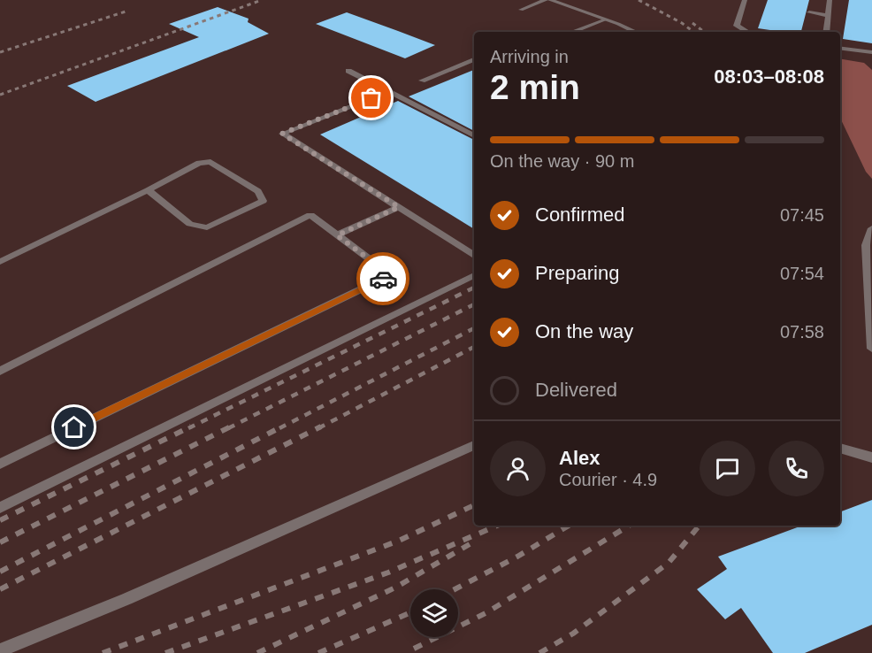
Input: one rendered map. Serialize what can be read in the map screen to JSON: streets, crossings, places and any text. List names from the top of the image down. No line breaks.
{"page":{"heading":["2 min","Arriving in","08:03–08:08"],"panel":["Alex","Courier · 4.9"],"bar":"On the way · 90 m","list":[["Confirmed","07:45"],["Preparing","07:54"],["On the way","07:58"],"Delivered"]}}
